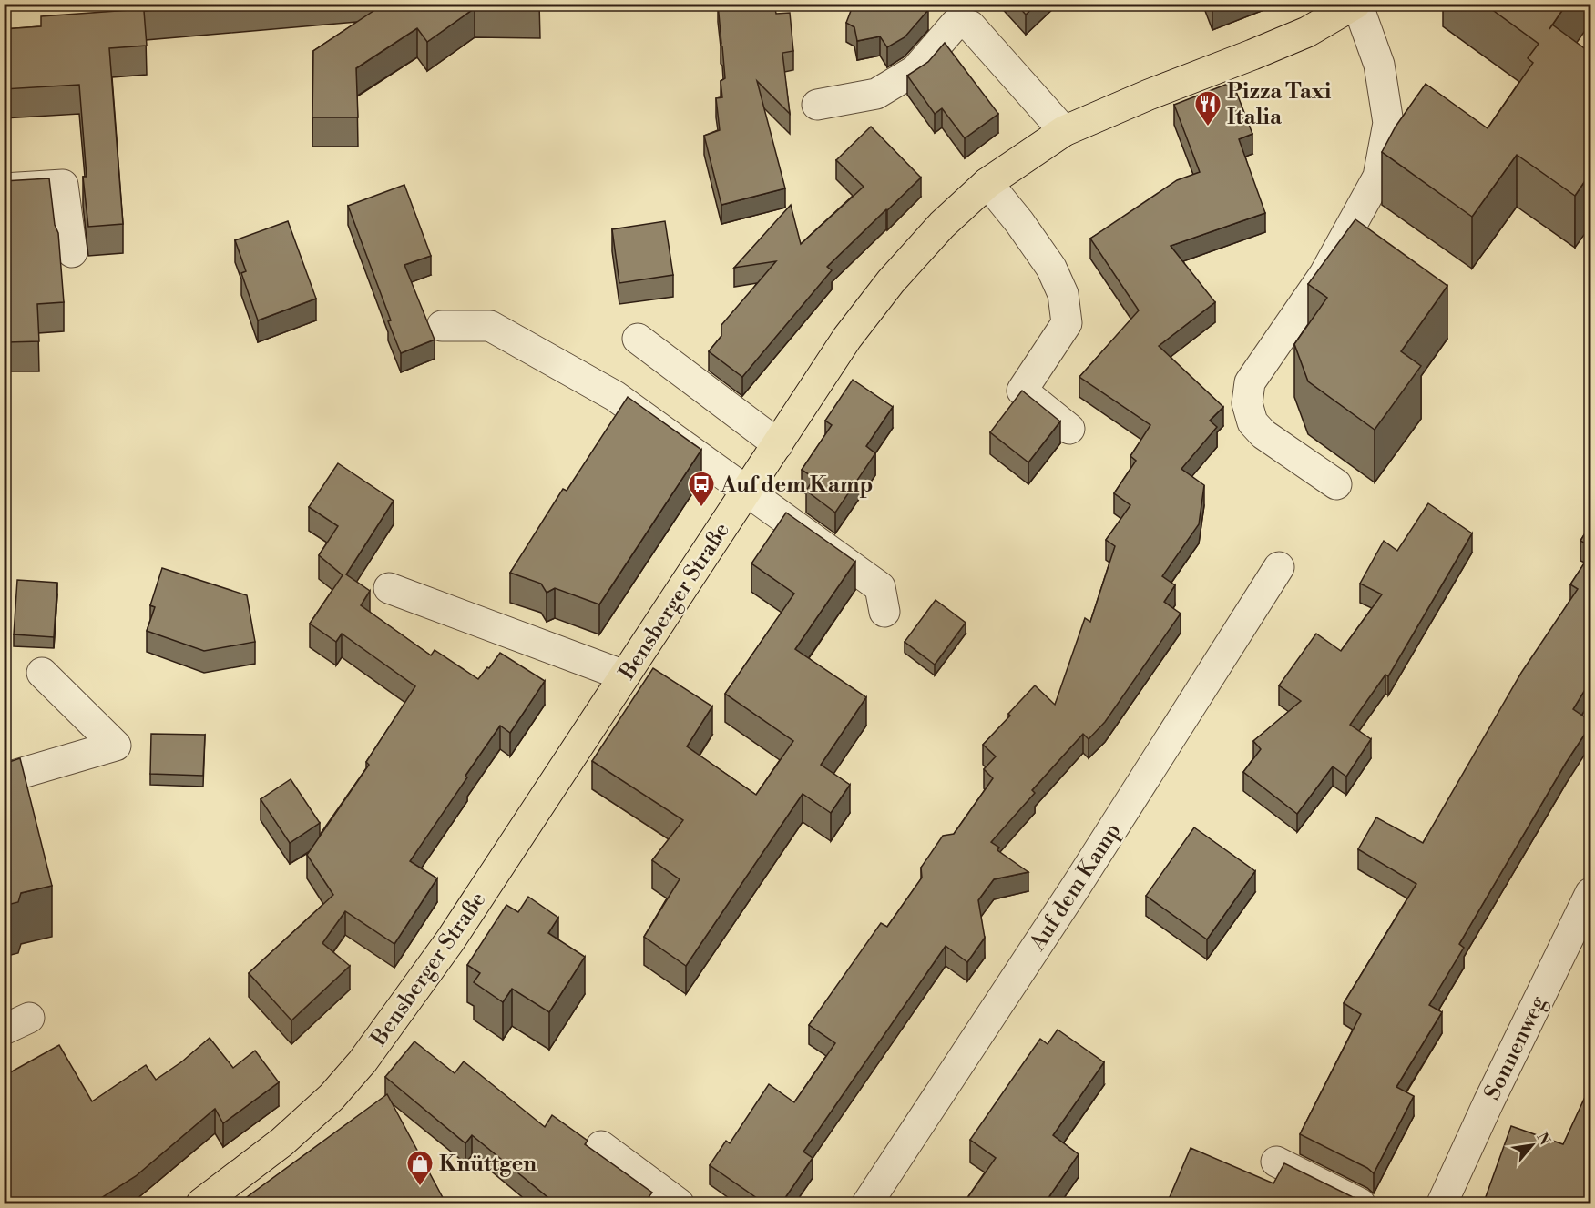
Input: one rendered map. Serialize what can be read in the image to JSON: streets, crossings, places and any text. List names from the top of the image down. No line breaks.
{"streets":{"main road":["Bensberger Straße"],"street":["Auf dem Kamp","Sonnenweg"]},"places":{"restaurant":["Pizza Taxi Italia"],"bus stop":["Auf dem Kamp"],"shop":["Knüttgen"]},"north":"top right"}
